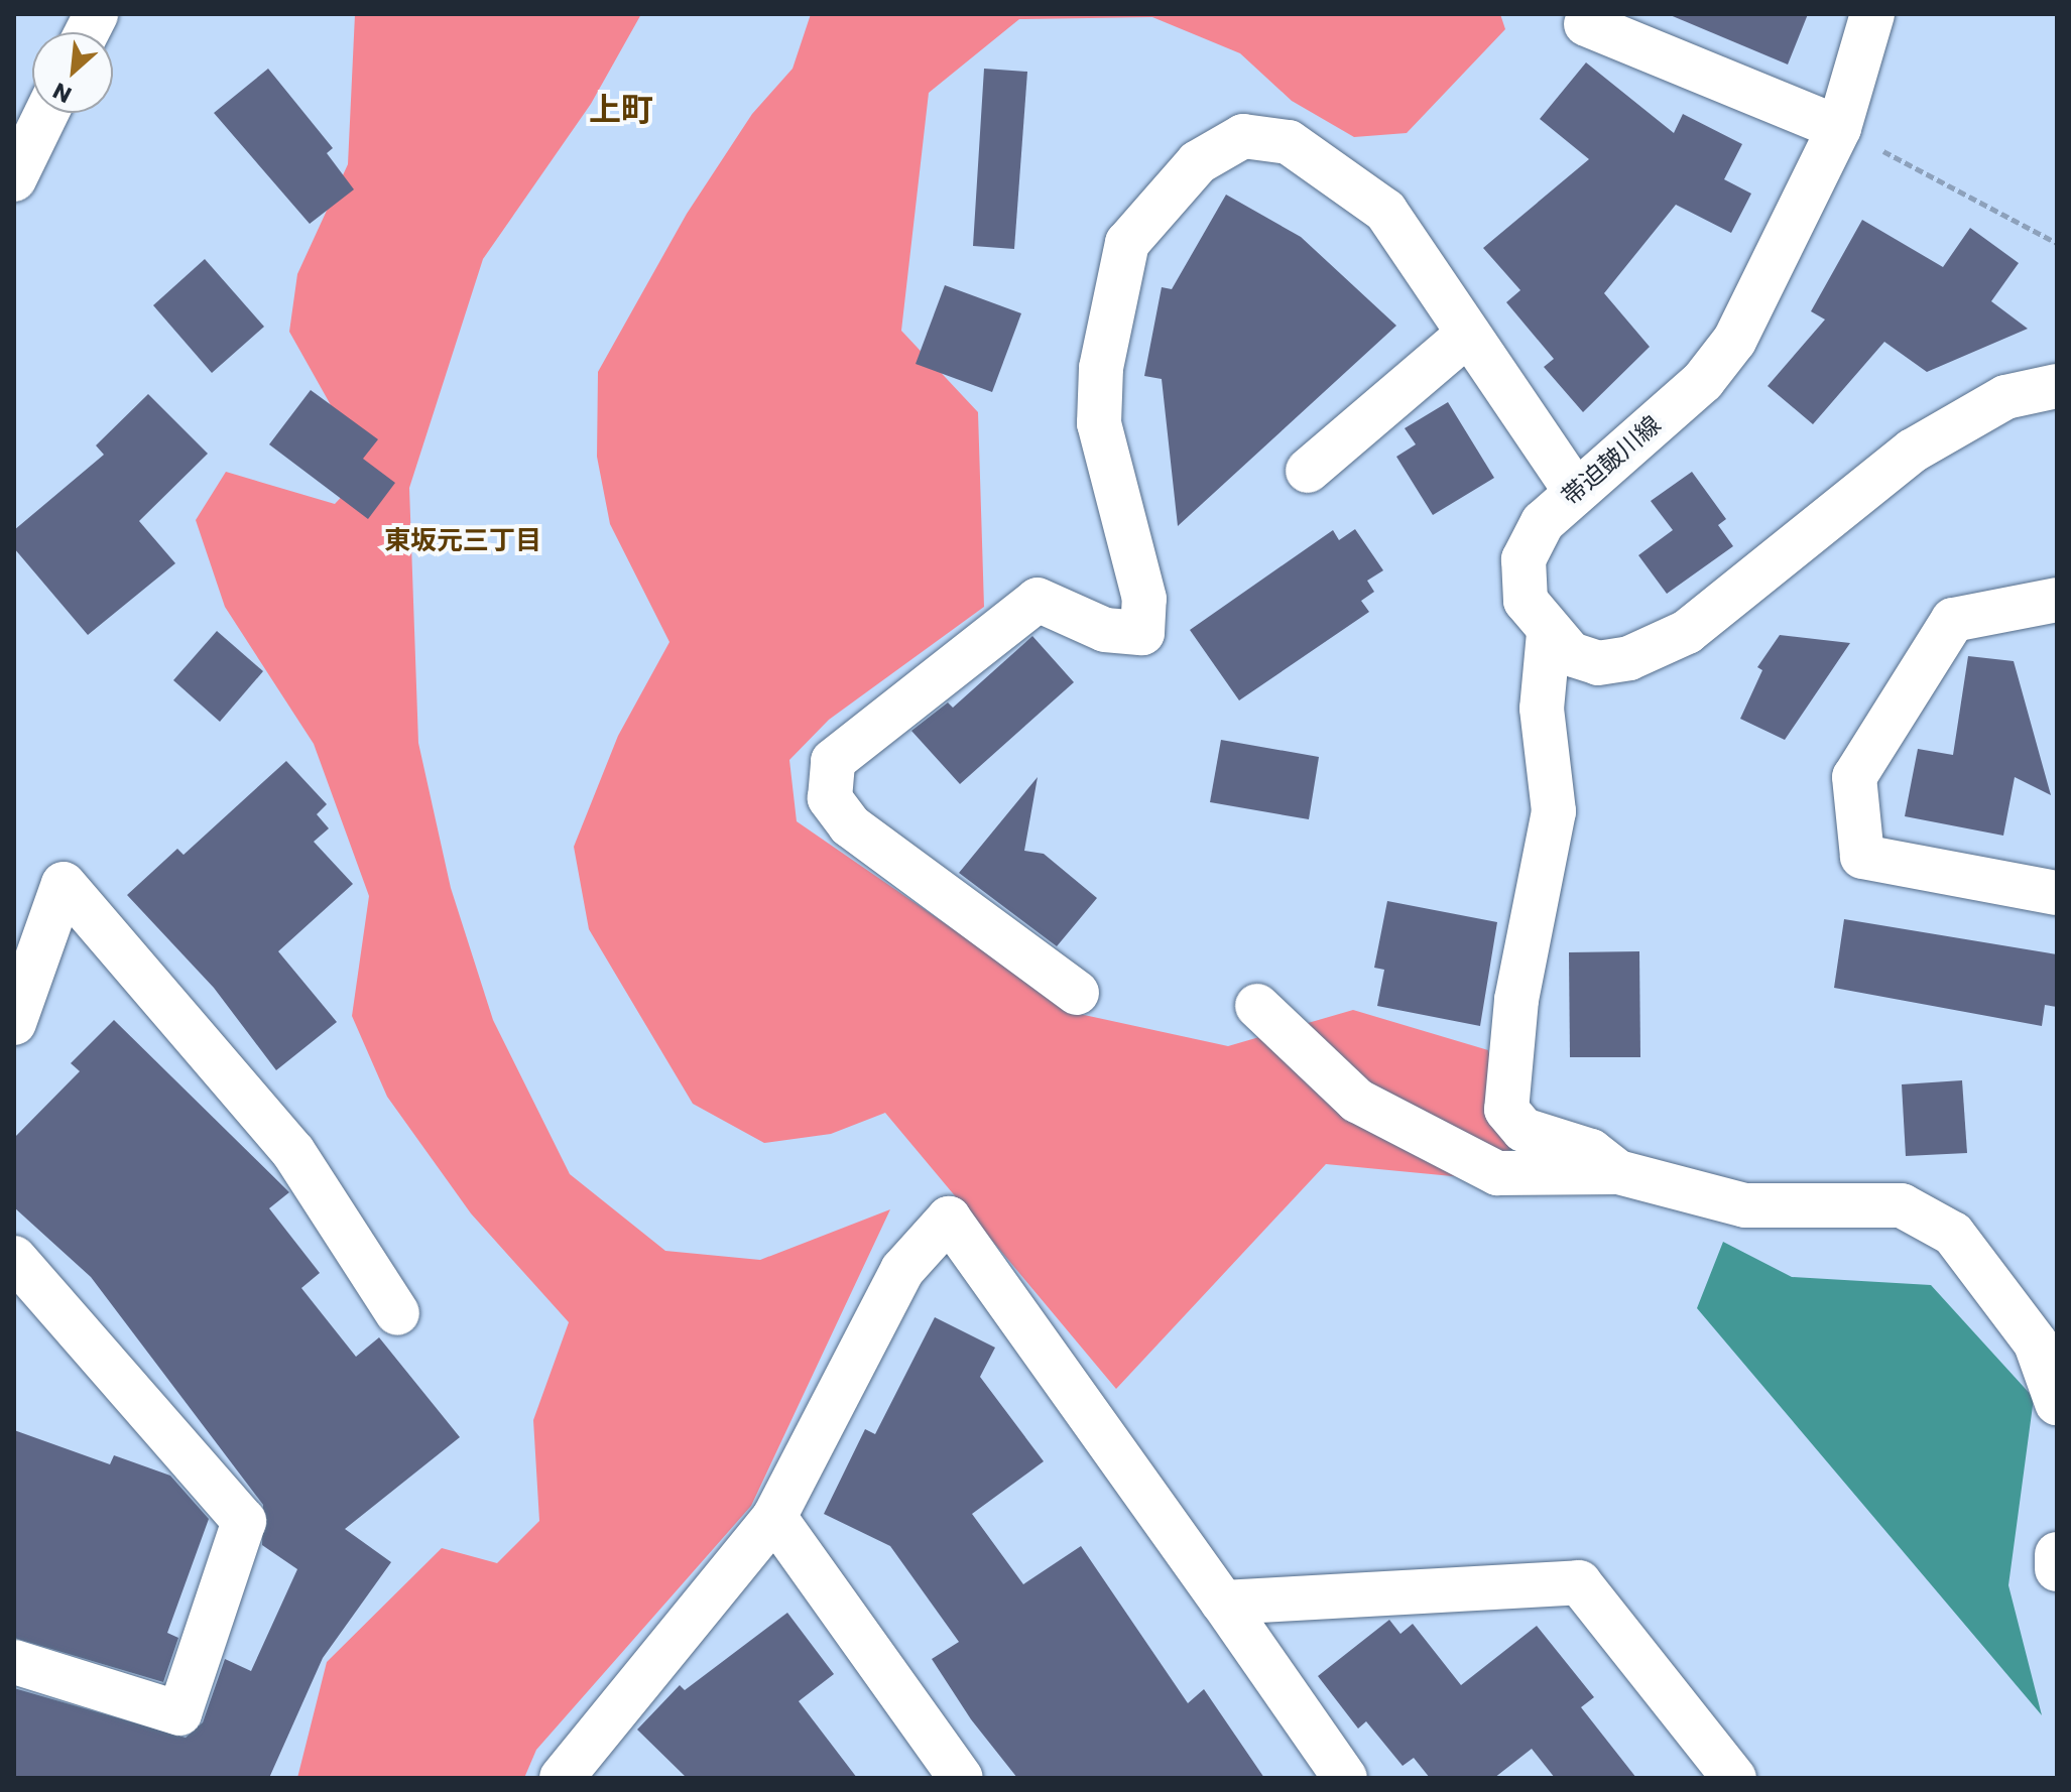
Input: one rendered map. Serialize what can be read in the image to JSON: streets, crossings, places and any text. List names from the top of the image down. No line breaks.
{"streets":{"street":["帯迫皷川線"]},"districts":["上町","東坂元三丁目"],"north":"bottom left"}
